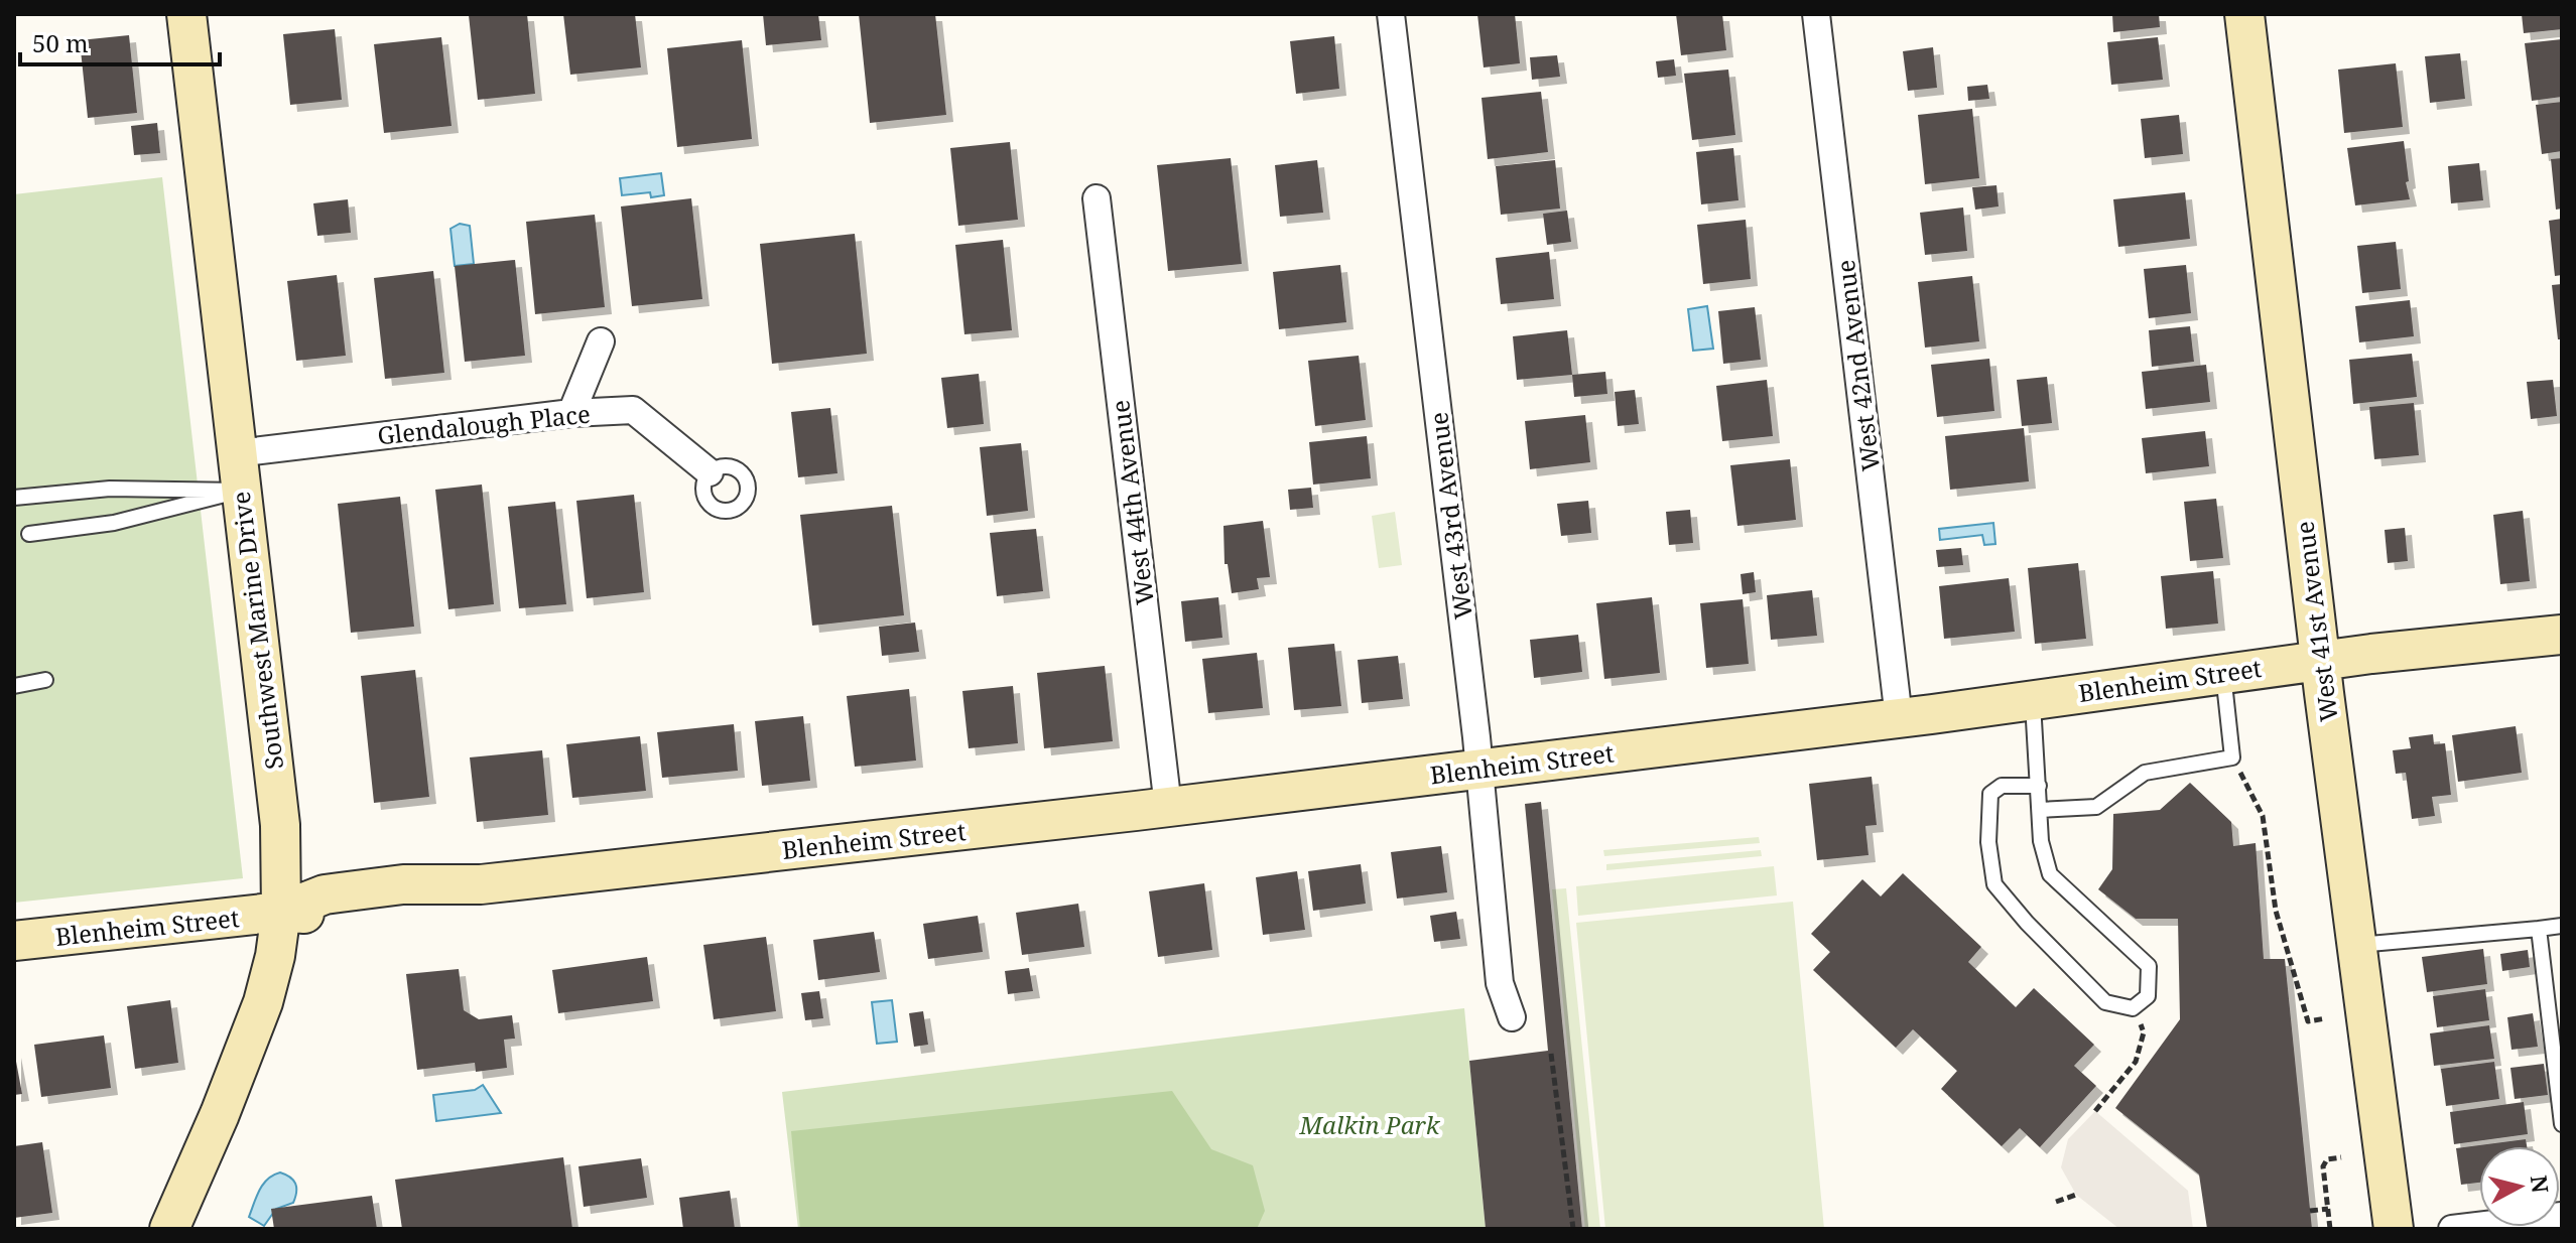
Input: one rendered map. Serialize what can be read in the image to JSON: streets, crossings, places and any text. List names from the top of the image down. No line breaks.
{"streets":{"street":["West 42nd Avenue","Glendalough Place","West 44th Avenue","West 43rd Avenue","West 41st Avenue","Southwest Marine Drive","Blenheim Street"]},"crossings":[["West 42nd Avenue","Blenheim Street"],["Glendalough Place","Southwest Marine Drive"],["West 44th Avenue","Blenheim Street"],["West 43rd Avenue","Blenheim Street"],["West 41st Avenue","Blenheim Street"],["Southwest Marine Drive","Blenheim Street"]],"parks":["Malkin Park"],"scale_bar":"50 m","north":"right"}
